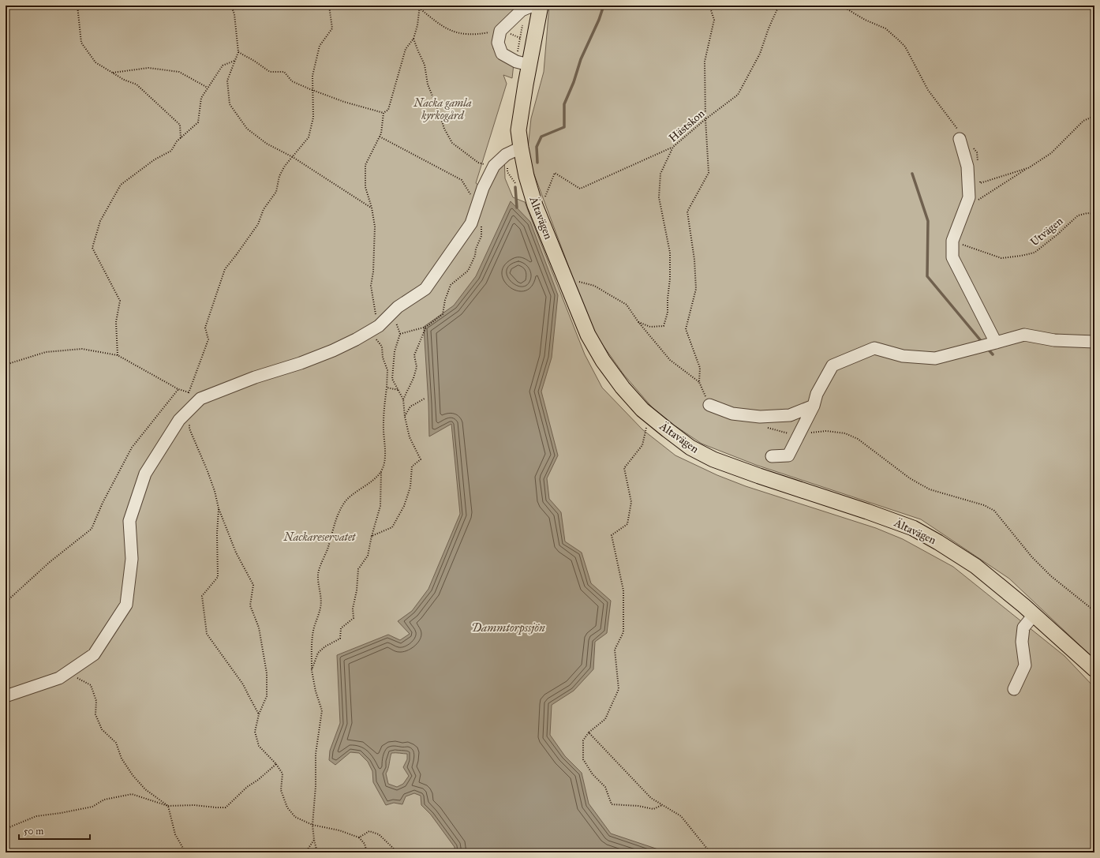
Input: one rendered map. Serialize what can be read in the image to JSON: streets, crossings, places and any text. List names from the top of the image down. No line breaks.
{"streets":{"main road":["Ältavägen"],"path":["Hästskon","Utvägen"]},"water":["Dammtorpssjön"],"parks":["Nacka gamla kyrkogård","Nackareservatet"],"scale_bar":"50 m"}
